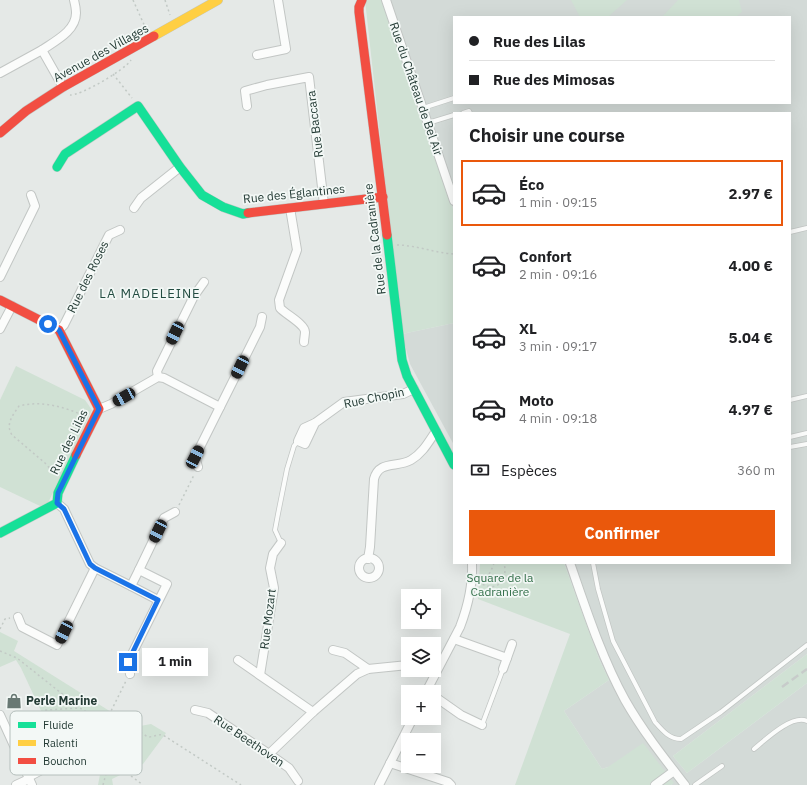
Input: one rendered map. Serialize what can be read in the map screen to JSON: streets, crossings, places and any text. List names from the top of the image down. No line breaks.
{"streets":{"street":["Avenue des Villages","Rue du Château de Bel Air","Rue Baccara","Rue des Églantines","Rue de la Cadranière","Rue des Roses","Rue Chopin","Rue des Lilas","Rue Mozart","Rue Beethoven"]},"crossings":[["Rue Baccara","Rue des Églantines"],["Rue des Églantines","Rue de la Cadranière"],["Rue de la Cadranière","Rue Chopin"],["Rue des Roses","Rue des Lilas"],["Rue Chopin","Rue Mozart"]],"districts":["LA MADELEINE"],"parks":["Square de la Cadranière"],"places":{"shop":["Perle Marine"]},"legend":["Fluide","Ralenti","Bouchon"],"page":{"banner":["Rue des Lilas","Rue des Mimosas"],"heading":"Choisir une course","list":[{"name":"Éco","note":"1 min · 09:15","value":"2.97 €"},{"name":"Confort","note":"2 min · 09:16","value":"4.00 €"},{"name":"XL","note":"3 min · 09:17","value":"5.04 €"},{"name":"Moto","note":"4 min · 09:18","value":"4.97 €"}],"pay":["Espèces","360 m"],"buttons":"Confirmer","map_buttons":["+","−"],"bubble":"1 min"}}
